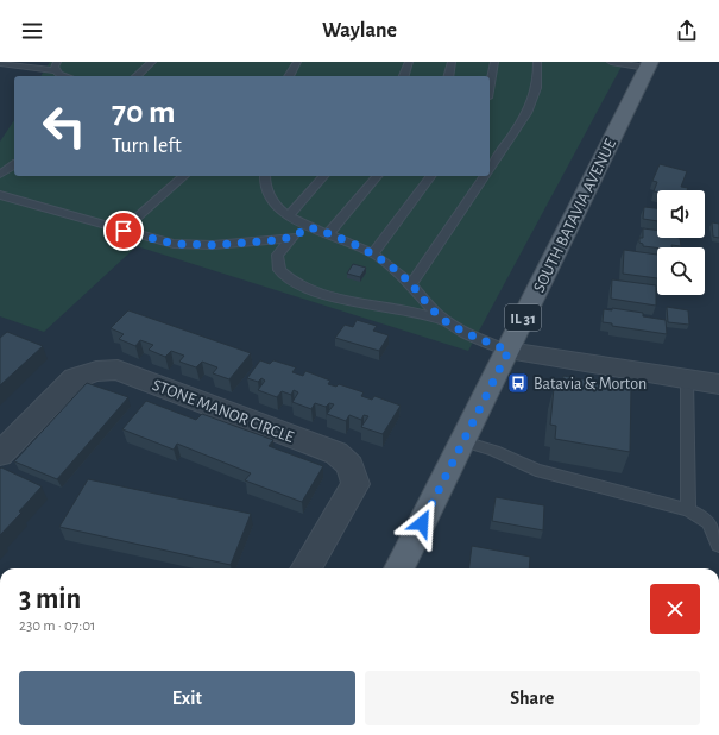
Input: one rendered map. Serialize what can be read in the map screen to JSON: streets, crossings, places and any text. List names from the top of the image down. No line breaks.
{"streets":{"main road":["SOUTH BATAVIA AVENUE","IL 31"],"street":["STONE MANOR CIRCLE"]},"places":{"bus stop":["Batavia & Morton"]},"page":{"header":"Waylane","turn":["70 m","Turn left"],"heading":["3 min","230 m · 07:01"],"buttons":["Exit","Share"]}}
